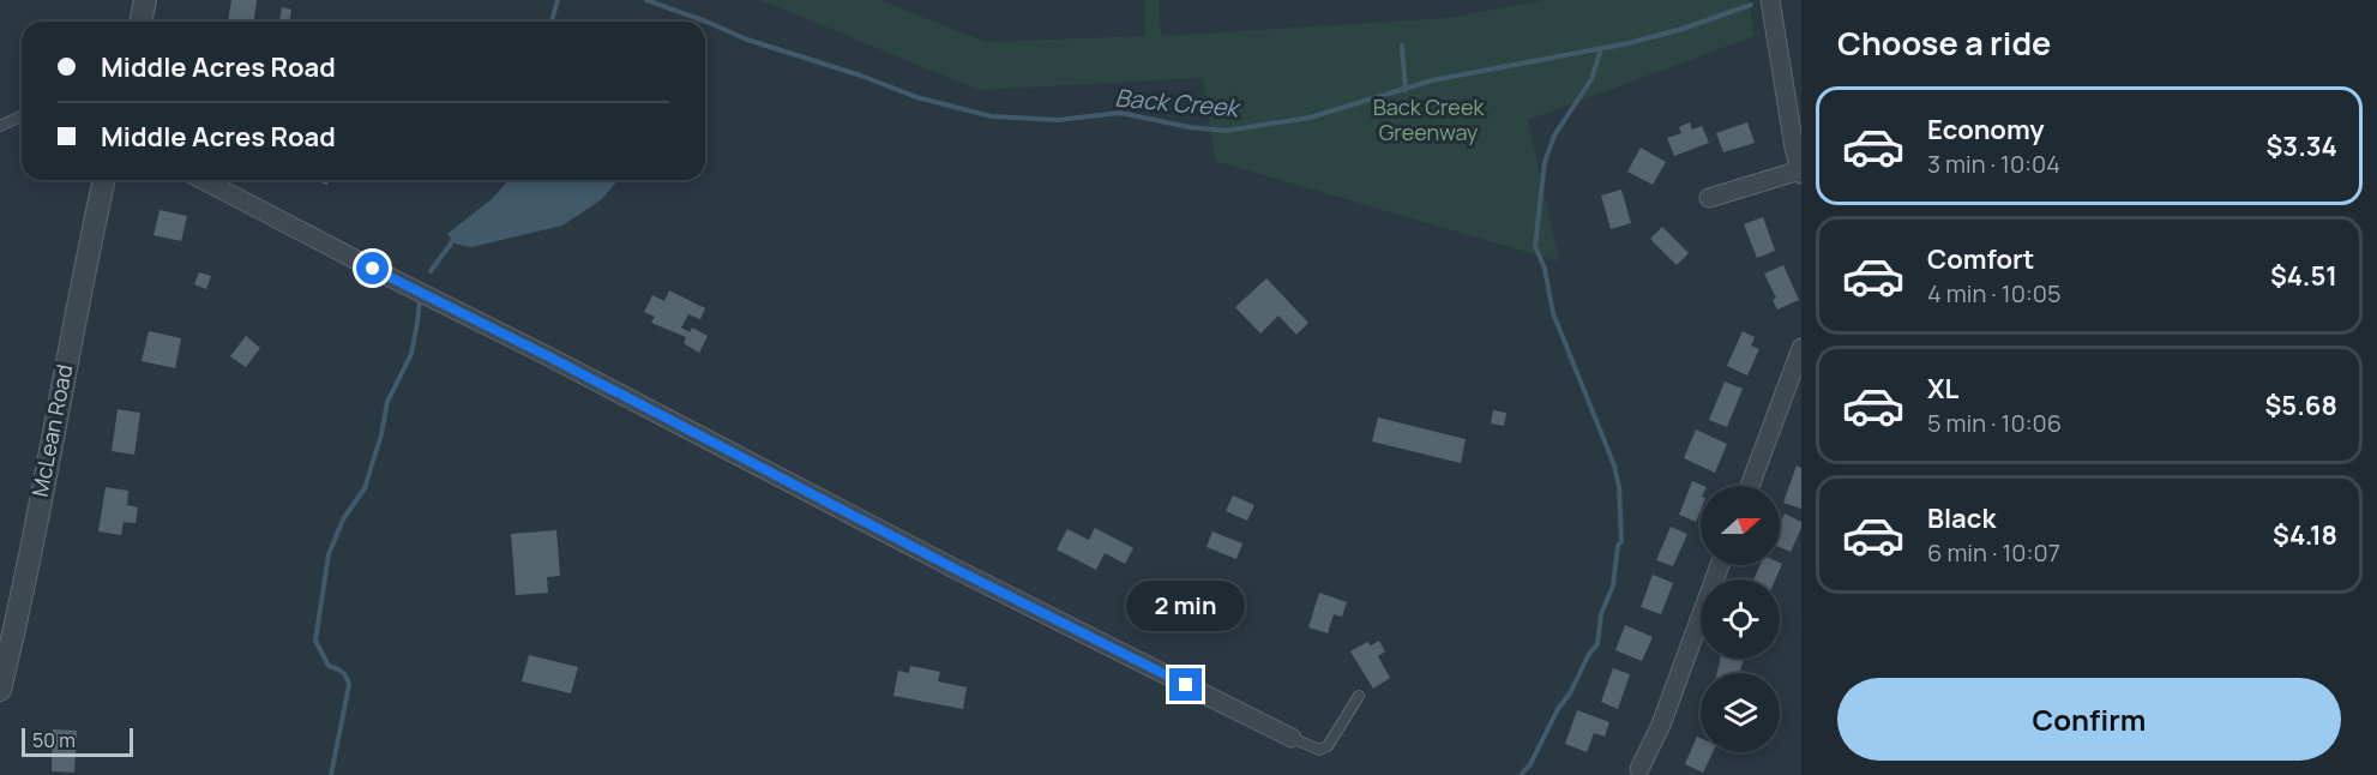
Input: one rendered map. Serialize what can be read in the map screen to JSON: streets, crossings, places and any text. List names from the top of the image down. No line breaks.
{"streets":{"street":["McLean Road"]},"water":["Back Creek"],"parks":["Back Creek Greenway"],"scale_bar":"50 m","north":"right","page":{"heading":"Choose a ride","banner":["Middle Acres Road","Middle Acres Road"],"list":[{"name":"Economy","note":"3 min · 10:04","value":"$3.34"},{"name":"Comfort","note":"4 min · 10:05","value":"$4.51"},{"name":"XL","note":"5 min · 10:06","value":"$5.68"},{"name":"Black","note":"6 min · 10:07","value":"$4.18"}],"bubble":"2 min","buttons":"Confirm","scale":"50 m"}}
